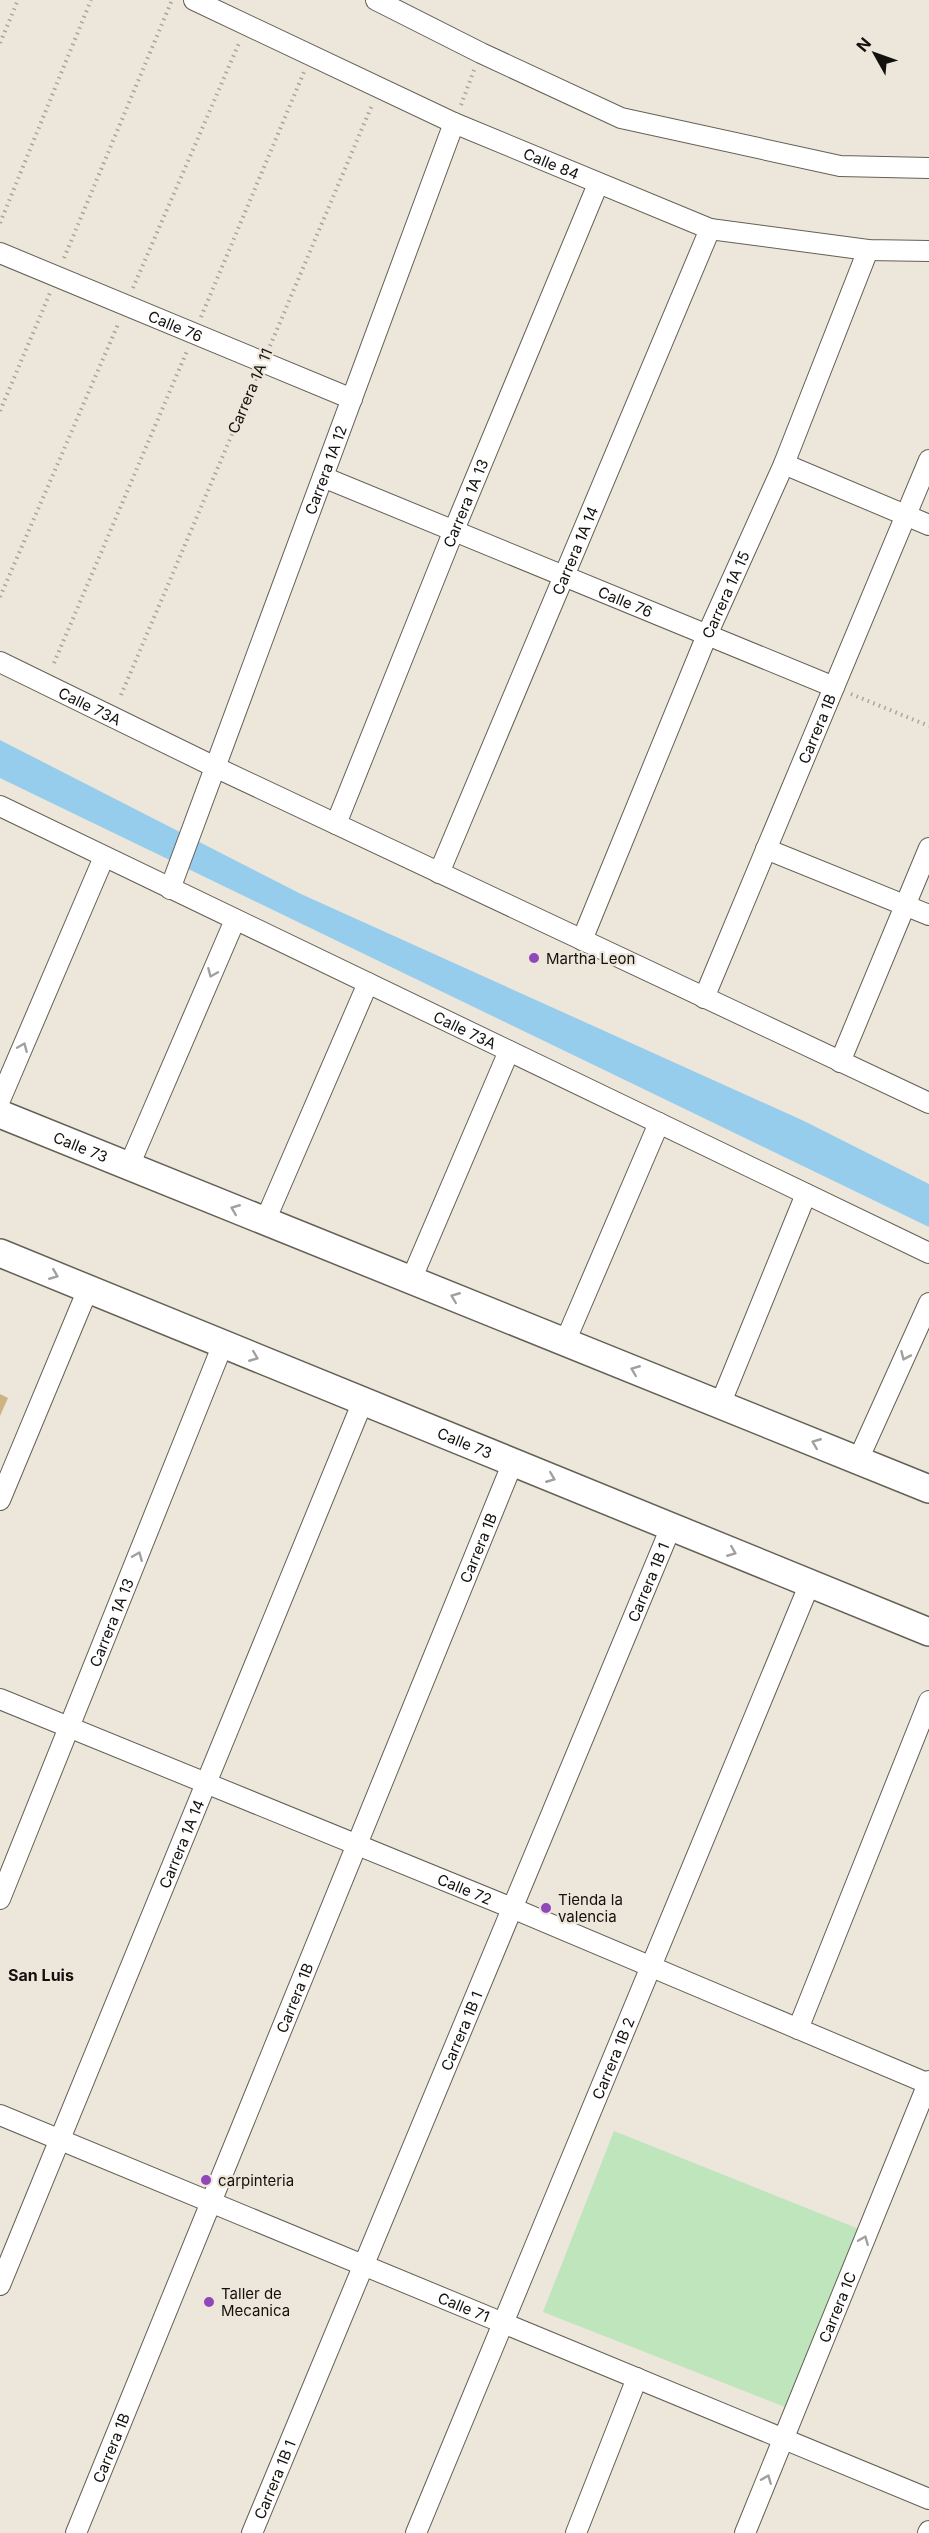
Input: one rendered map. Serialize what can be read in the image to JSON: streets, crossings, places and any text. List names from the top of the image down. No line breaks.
{"streets":{"main road":["Calle 73"],"street":["Calle 84","Calle 76","Carrera 1A 12","Carrera 1A 13","Carrera 1A 14","Carrera 1A 15","Calle 73A","Carrera 1B","Carrera 1B 1","Calle 72","Carrera 1B 2","Calle 71","Carrera 1C"],"path":["Carrera 1A 11"]},"crossings":[["Calle 84","Carrera 1A 11"],["Calle 84","Carrera 1A 12"],["Calle 84","Carrera 1A 13"],["Calle 84","Carrera 1A 14"],["Calle 84","Carrera 1A 15"],["Calle 76","Carrera 1A 11"],["Calle 76","Carrera 1A 12"],["Calle 76","Carrera 1A 13"],["Calle 76","Carrera 1A 14"],["Calle 76","Carrera 1A 15"],["Calle 76","Carrera 1B"],["Carrera 1A 12","Calle 73A"],["Carrera 1A 13","Calle 73A"],["Carrera 1A 13","Calle 73"],["Carrera 1A 13","Calle 72"],["Carrera 1A 14","Calle 73A"],["Carrera 1A 14","Calle 73"],["Carrera 1A 14","Calle 72"],["Carrera 1A 14","Calle 71"],["Carrera 1A 15","Calle 73A"],["Calle 73A","Carrera 1B"],["Carrera 1B","Calle 73"],["Carrera 1B","Calle 72"],["Carrera 1B","Calle 71"],["Calle 73","Carrera 1B 1"],["Calle 73","Carrera 1B 2"],["Carrera 1B 1","Calle 72"],["Carrera 1B 1","Calle 71"],["Calle 72","Carrera 1B 2"],["Calle 72","Carrera 1C"],["Carrera 1B 2","Calle 71"],["Calle 71","Carrera 1C"]],"one_way":["Carrera 1C"],"districts":["San Luis"],"places":["Martha Leon","Tienda la valencia","carpinteria","Taller de Mecanica"],"north":"top left"}
